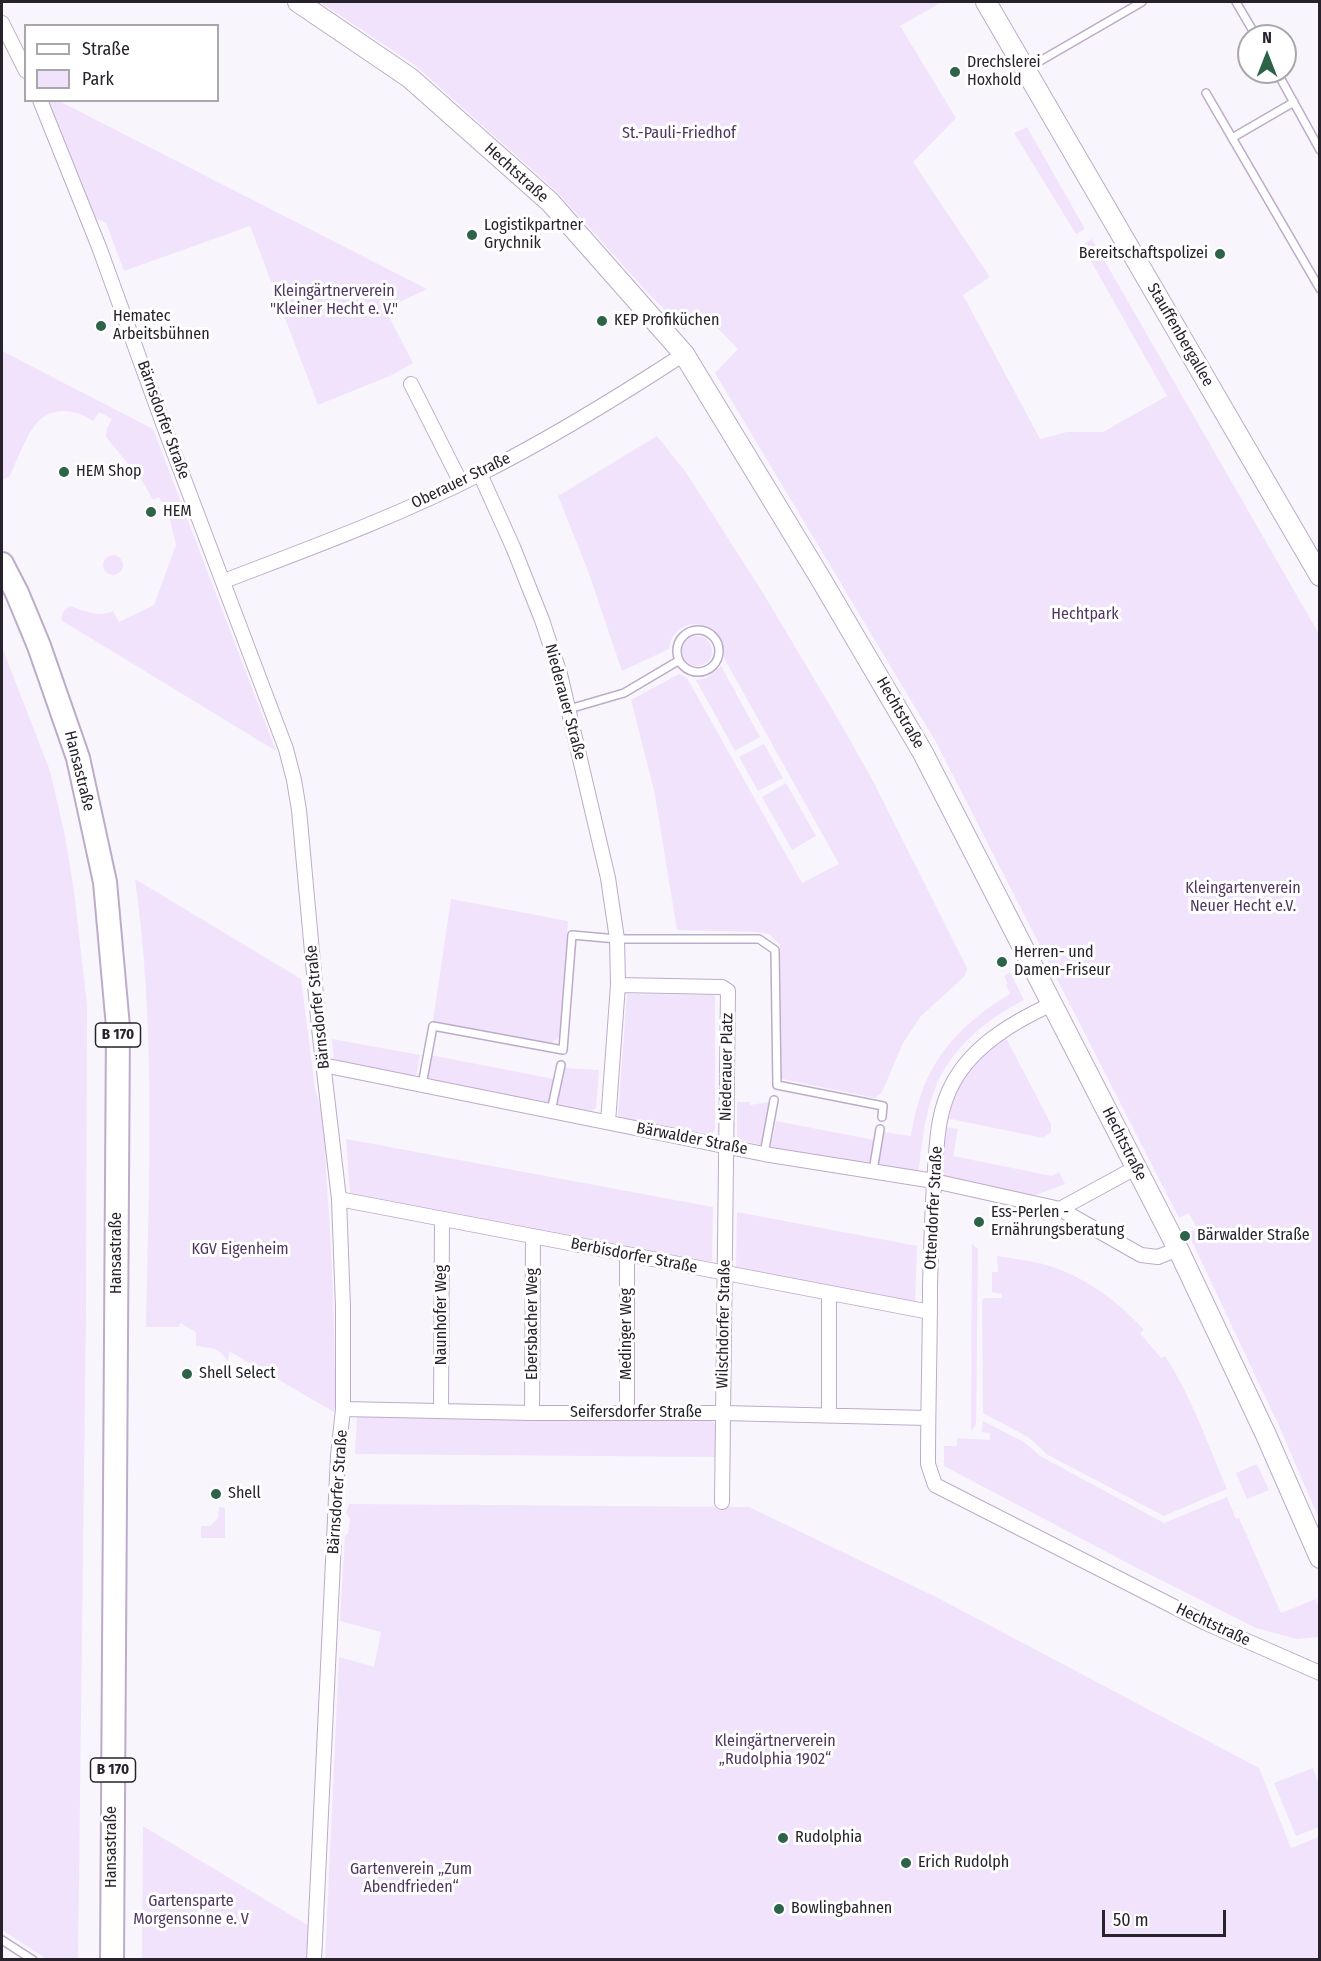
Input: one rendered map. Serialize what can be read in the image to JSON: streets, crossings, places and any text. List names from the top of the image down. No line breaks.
{"streets":{"main road":["Hansastraße","B 170"],"street":["Hechtstraße","Stauffenbergallee","Bärnsdorfer Straße","Oberauer Straße","Niederauer Straße","Niederauer Platz","Bärwalder Straße","Ottendorfer Straße","Berbisdorfer Straße","Naunhofer Weg","Ebersbacher Weg","Wilschdorfer Straße","Medinger Weg","Seifersdorfer Straße"]},"crossings":[["Hechtstraße","Oberauer Straße"],["Hechtstraße","Bärwalder Straße"],["Hechtstraße","Ottendorfer Straße"],["Bärnsdorfer Straße","Oberauer Straße"],["Bärnsdorfer Straße","Bärwalder Straße"],["Bärnsdorfer Straße","Berbisdorfer Straße"],["Bärnsdorfer Straße","Seifersdorfer Straße"],["Oberauer Straße","Niederauer Straße"],["Niederauer Platz","Bärwalder Straße"],["Niederauer Platz","Wilschdorfer Straße"],["Bärwalder Straße","Ottendorfer Straße"],["Bärwalder Straße","Wilschdorfer Straße"],["Ottendorfer Straße","Berbisdorfer Straße"],["Ottendorfer Straße","Seifersdorfer Straße"],["Berbisdorfer Straße","Naunhofer Weg"],["Berbisdorfer Straße","Ebersbacher Weg"],["Berbisdorfer Straße","Wilschdorfer Straße"],["Berbisdorfer Straße","Medinger Weg"],["Naunhofer Weg","Seifersdorfer Straße"],["Ebersbacher Weg","Seifersdorfer Straße"],["Wilschdorfer Straße","Seifersdorfer Straße"],["Medinger Weg","Seifersdorfer Straße"]],"parks":["St.-Pauli-Friedhof","Kleingärtnerverein \"Kleiner Hecht e. V.\"","Hechtpark","Kleingartenverein Neuer Hecht e.V.","KGV Eigenheim","Kleingärtnerverein „Rudolphia 1902“","Gartenverein „Zum Abendfrieden“","Gartensparte Morgensonne e. V"],"places":["Drechslerei Hoxhold","Logistikpartner Grychnik","Bereitschaftspolizei","KEP Profiküchen","Hematec Arbeitsbühnen","HEM Shop","HEM","Herren- und Damen-Friseur","Ess-Perlen - Ernährungsberatung","Bärwalder Straße","Shell Select","Shell","Rudolphia","Erich Rudolph","Bowlingbahnen"],"legend":["Straße","Park"],"scale_bar":"50 m","north":"top"}
